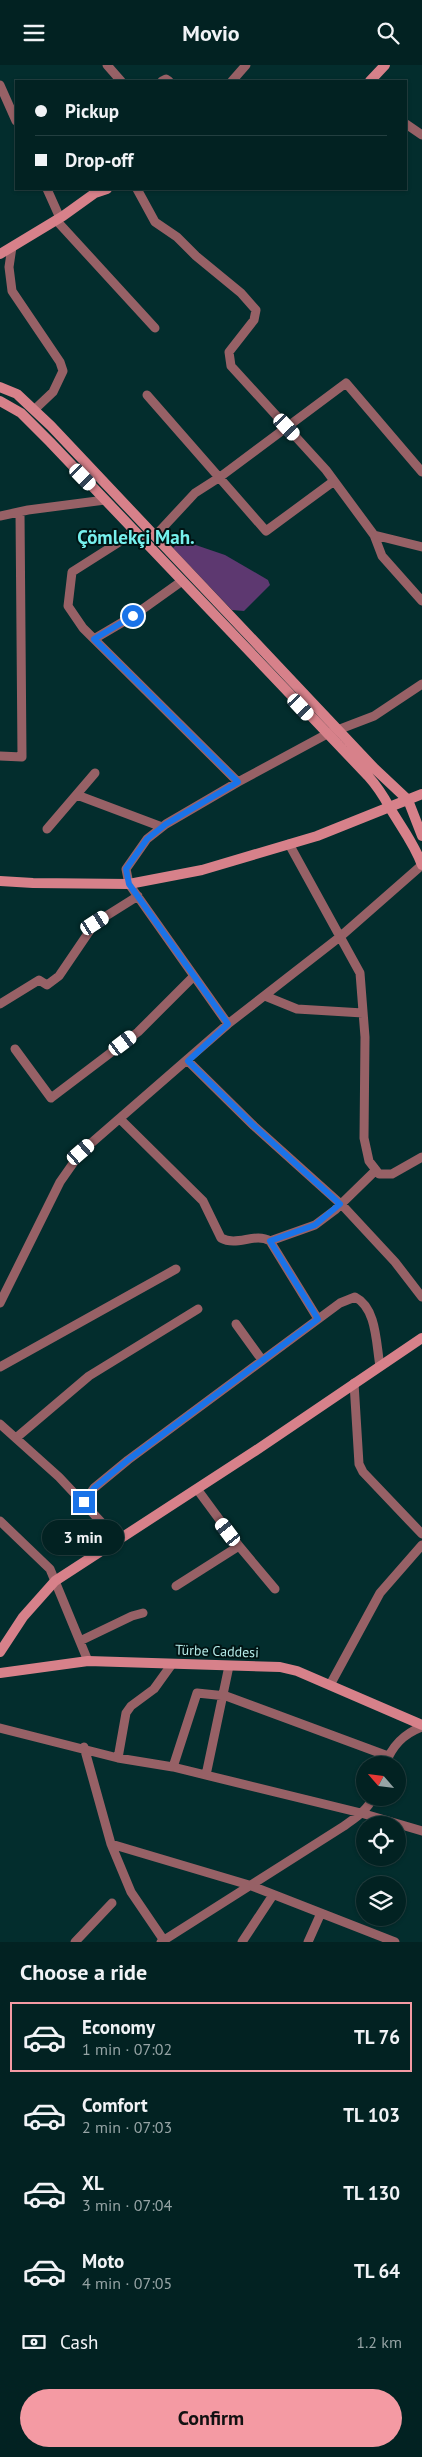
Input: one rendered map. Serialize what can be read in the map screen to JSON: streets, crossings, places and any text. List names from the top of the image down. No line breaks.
{"streets":{"main road":["Türbe Caddesi"]},"districts":["Çömlekçi Mah."],"north":"top left","page":{"header":"Movio","banner":["Pickup","Drop-off"],"bubble":"3 min","heading":"Choose a ride","list":[{"name":"Economy","note":"1 min · 07:02","value":"TL 76"},{"name":"Comfort","note":"2 min · 07:03","value":"TL 103"},{"name":"XL","note":"3 min · 07:04","value":"TL 130"},{"name":"Moto","note":"4 min · 07:05","value":"TL 64"}],"pay":["Cash","1.2 km"],"buttons":"Confirm"}}
